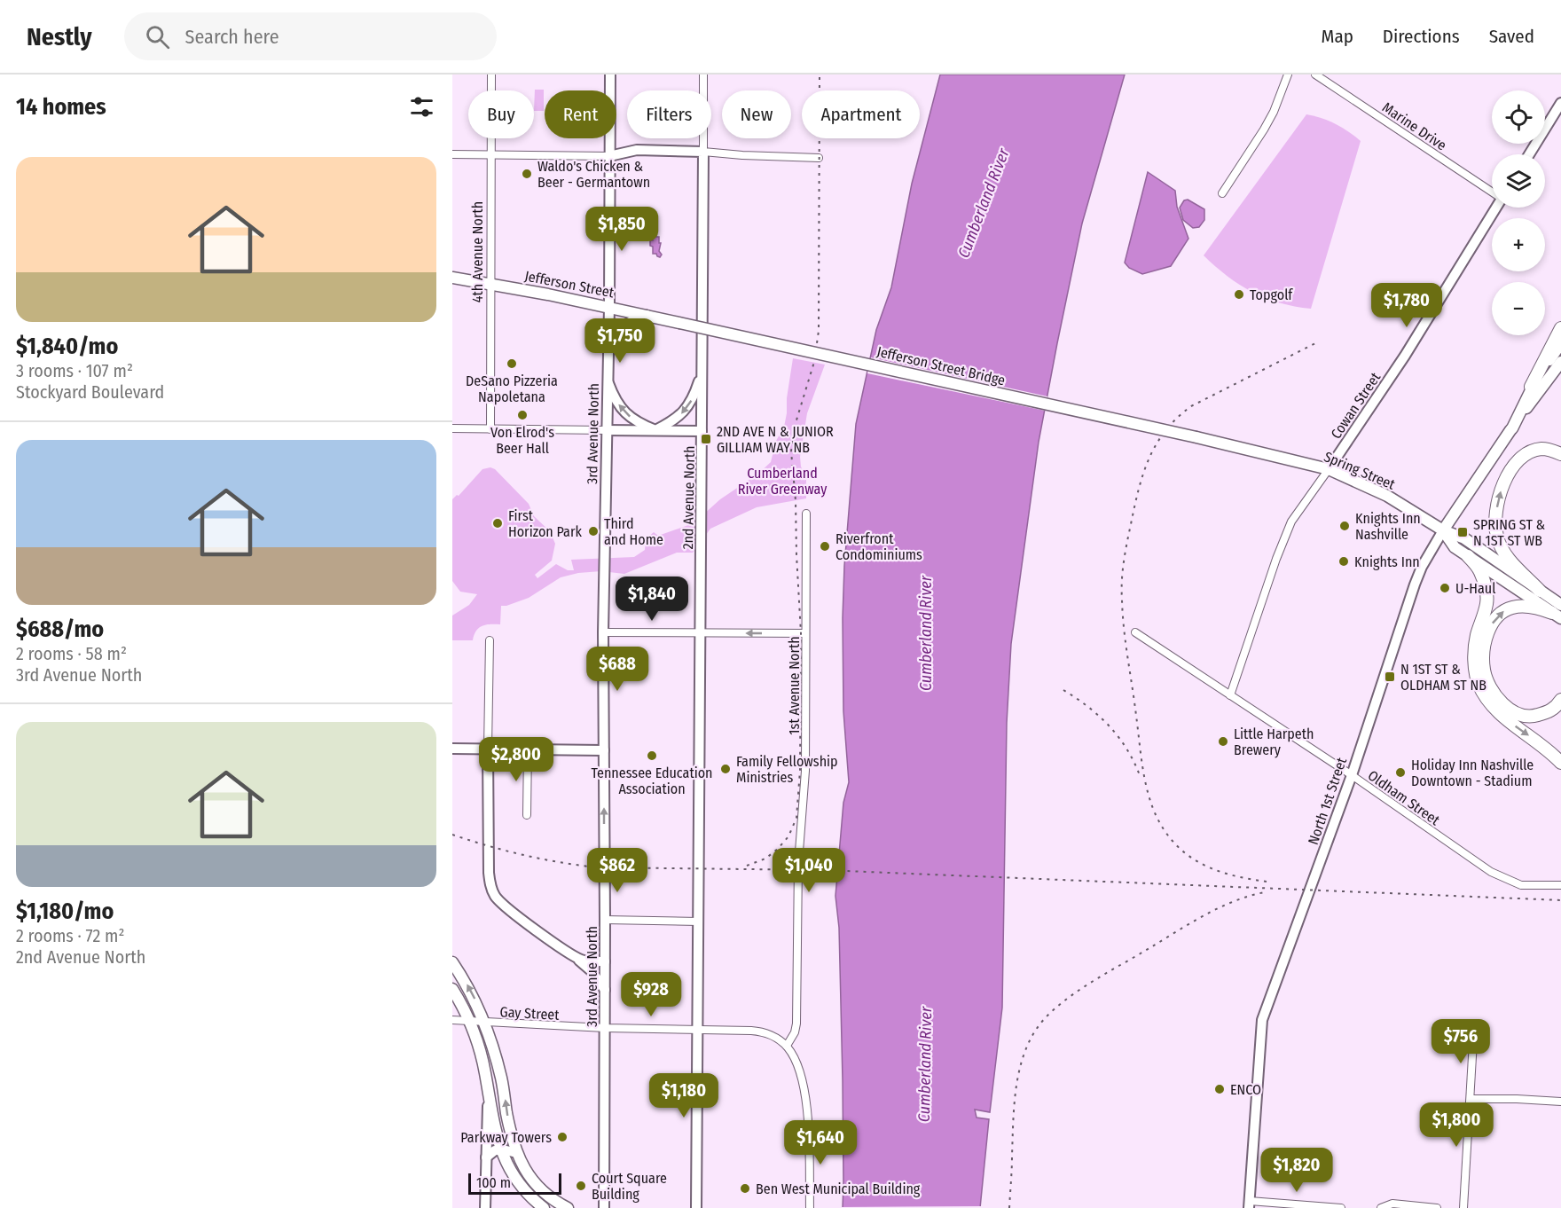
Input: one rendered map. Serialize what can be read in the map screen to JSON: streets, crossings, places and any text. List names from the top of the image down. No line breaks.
{"streets":{"main road":["Jefferson Street","Jefferson Street Bridge","Spring Street","North 1st Street"],"street":["Marine Drive","4th Avenue North","Cowan Street","3rd Avenue North","2nd Avenue North","1st Avenue North","Oldham Street","Gay Street"]},"crossings":[["4th Avenue North","Jefferson Street"],["Jefferson Street","Jefferson Street Bridge"],["Jefferson Street","3rd Avenue North"],["Jefferson Street Bridge","Spring Street"],["Cowan Street","Spring Street"],["Cowan Street","Oldham Street"],["3rd Avenue North","Gay Street"],["Spring Street","North 1st Street"],["2nd Avenue North","Gay Street"],["1st Avenue North","Gay Street"],["Oldham Street","North 1st Street"]],"water":["Cumberland River"],"parks":["Cumberland River Greenway"],"places":{"other":["Waldo's Chicken & Beer - Germantown","Topgolf","DeSano Pizzeria Napoletana","Von Elrod's Beer Hall","First Horizon Park","Knights Inn Nashville","Third and Home","Riverfront Condominiums","Knights Inn","U-Haul","Little Harpeth Brewery","Tennessee Education Association","Family Fellowship Ministries","Holiday Inn Nashville Downtown - Stadium","ENCO","Parkway Towers","Court Square Building","Ben West Municipal Building"],"transit":["2ND AVE N & JUNIOR GILLIAM WAY NB","SPRING ST & N 1ST ST WB","N 1ST ST & OLDHAM ST NB"]},"scale_bar":"100 m","page":{"header":"Nestly","search":"Search here","nav":["Map","Directions","Saved"],"heading":"14 homes","map_buttons":["+","−"],"chip":["Buy","Rent","Filters","New","Apartment"],"list":[{"name":"$1,840/mo","note":"3 rooms · 107 m² · Stockyard Boulevard"},{"name":"$688/mo","note":"2 rooms · 58 m² · 3rd Avenue North"},{"name":"$1,180/mo","note":"2 rooms · 72 m² · 2nd Avenue North"}],"price":["$1,850","$1,780","$1,750","$1,840","$688","$2,800","$862","$1,040","$928","$756","$1,180","$1,800","$1,640","$1,820"],"scale":"100 m"}}
